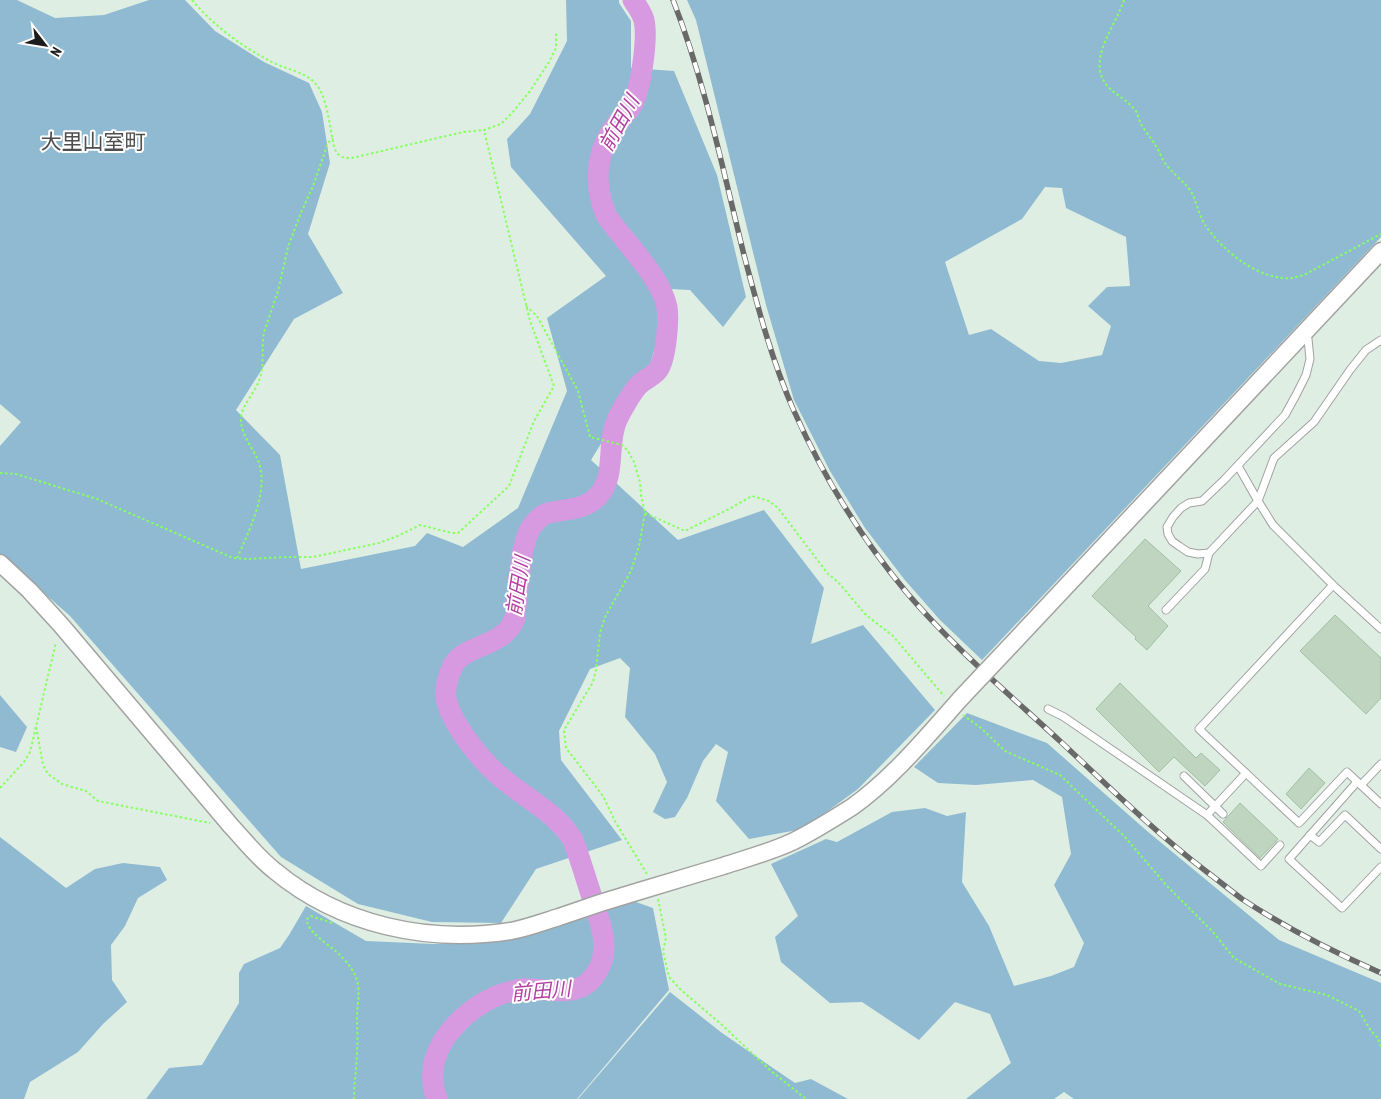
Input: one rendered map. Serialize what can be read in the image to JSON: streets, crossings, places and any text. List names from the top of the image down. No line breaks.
{"districts":["大里山室町"],"water":["前田川"],"north":"bottom right"}
